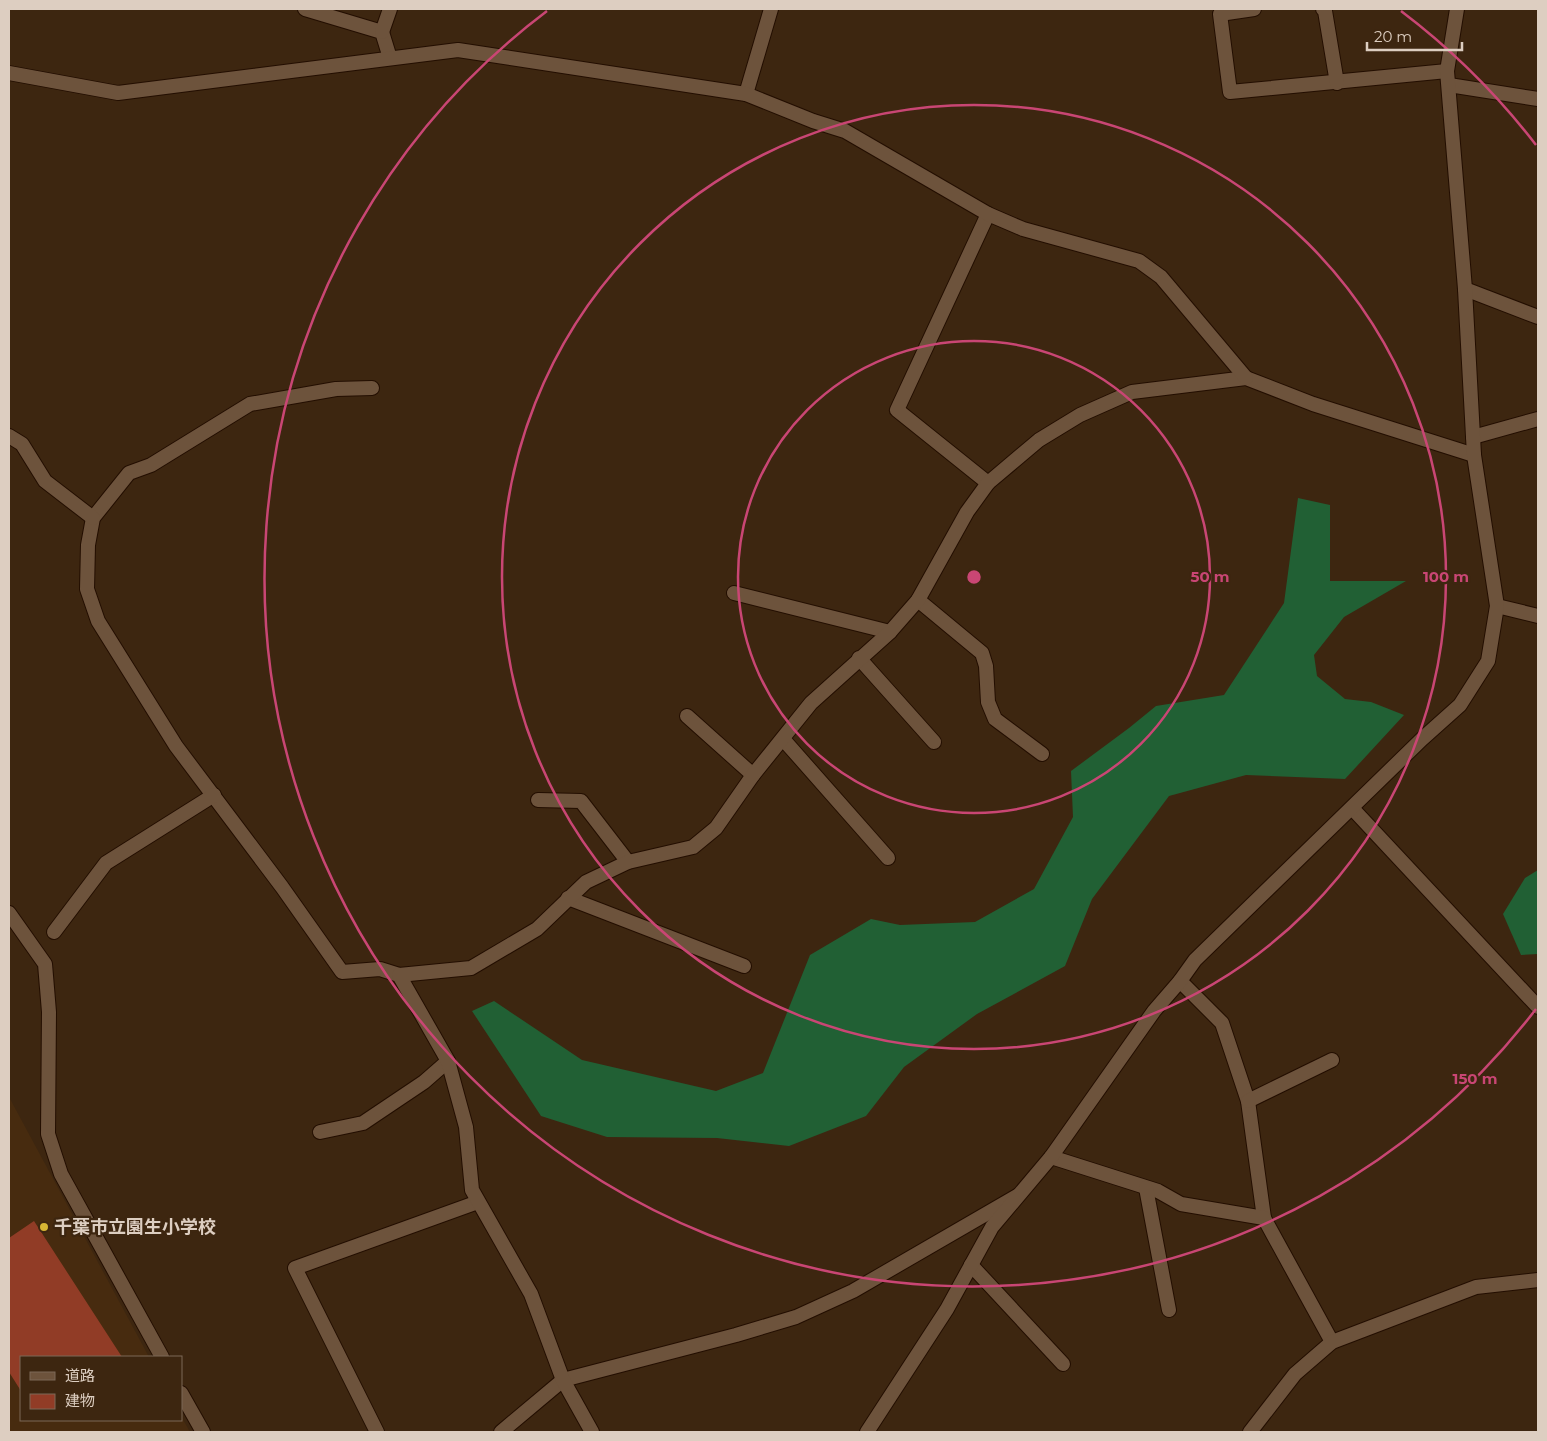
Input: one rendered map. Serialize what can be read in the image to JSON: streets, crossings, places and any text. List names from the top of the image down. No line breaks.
{"places":["千葉市立園生小学校"],"legend":["道路","建物"],"scale_bar":"20 m","rings":["50 m","100 m","150 m"]}
